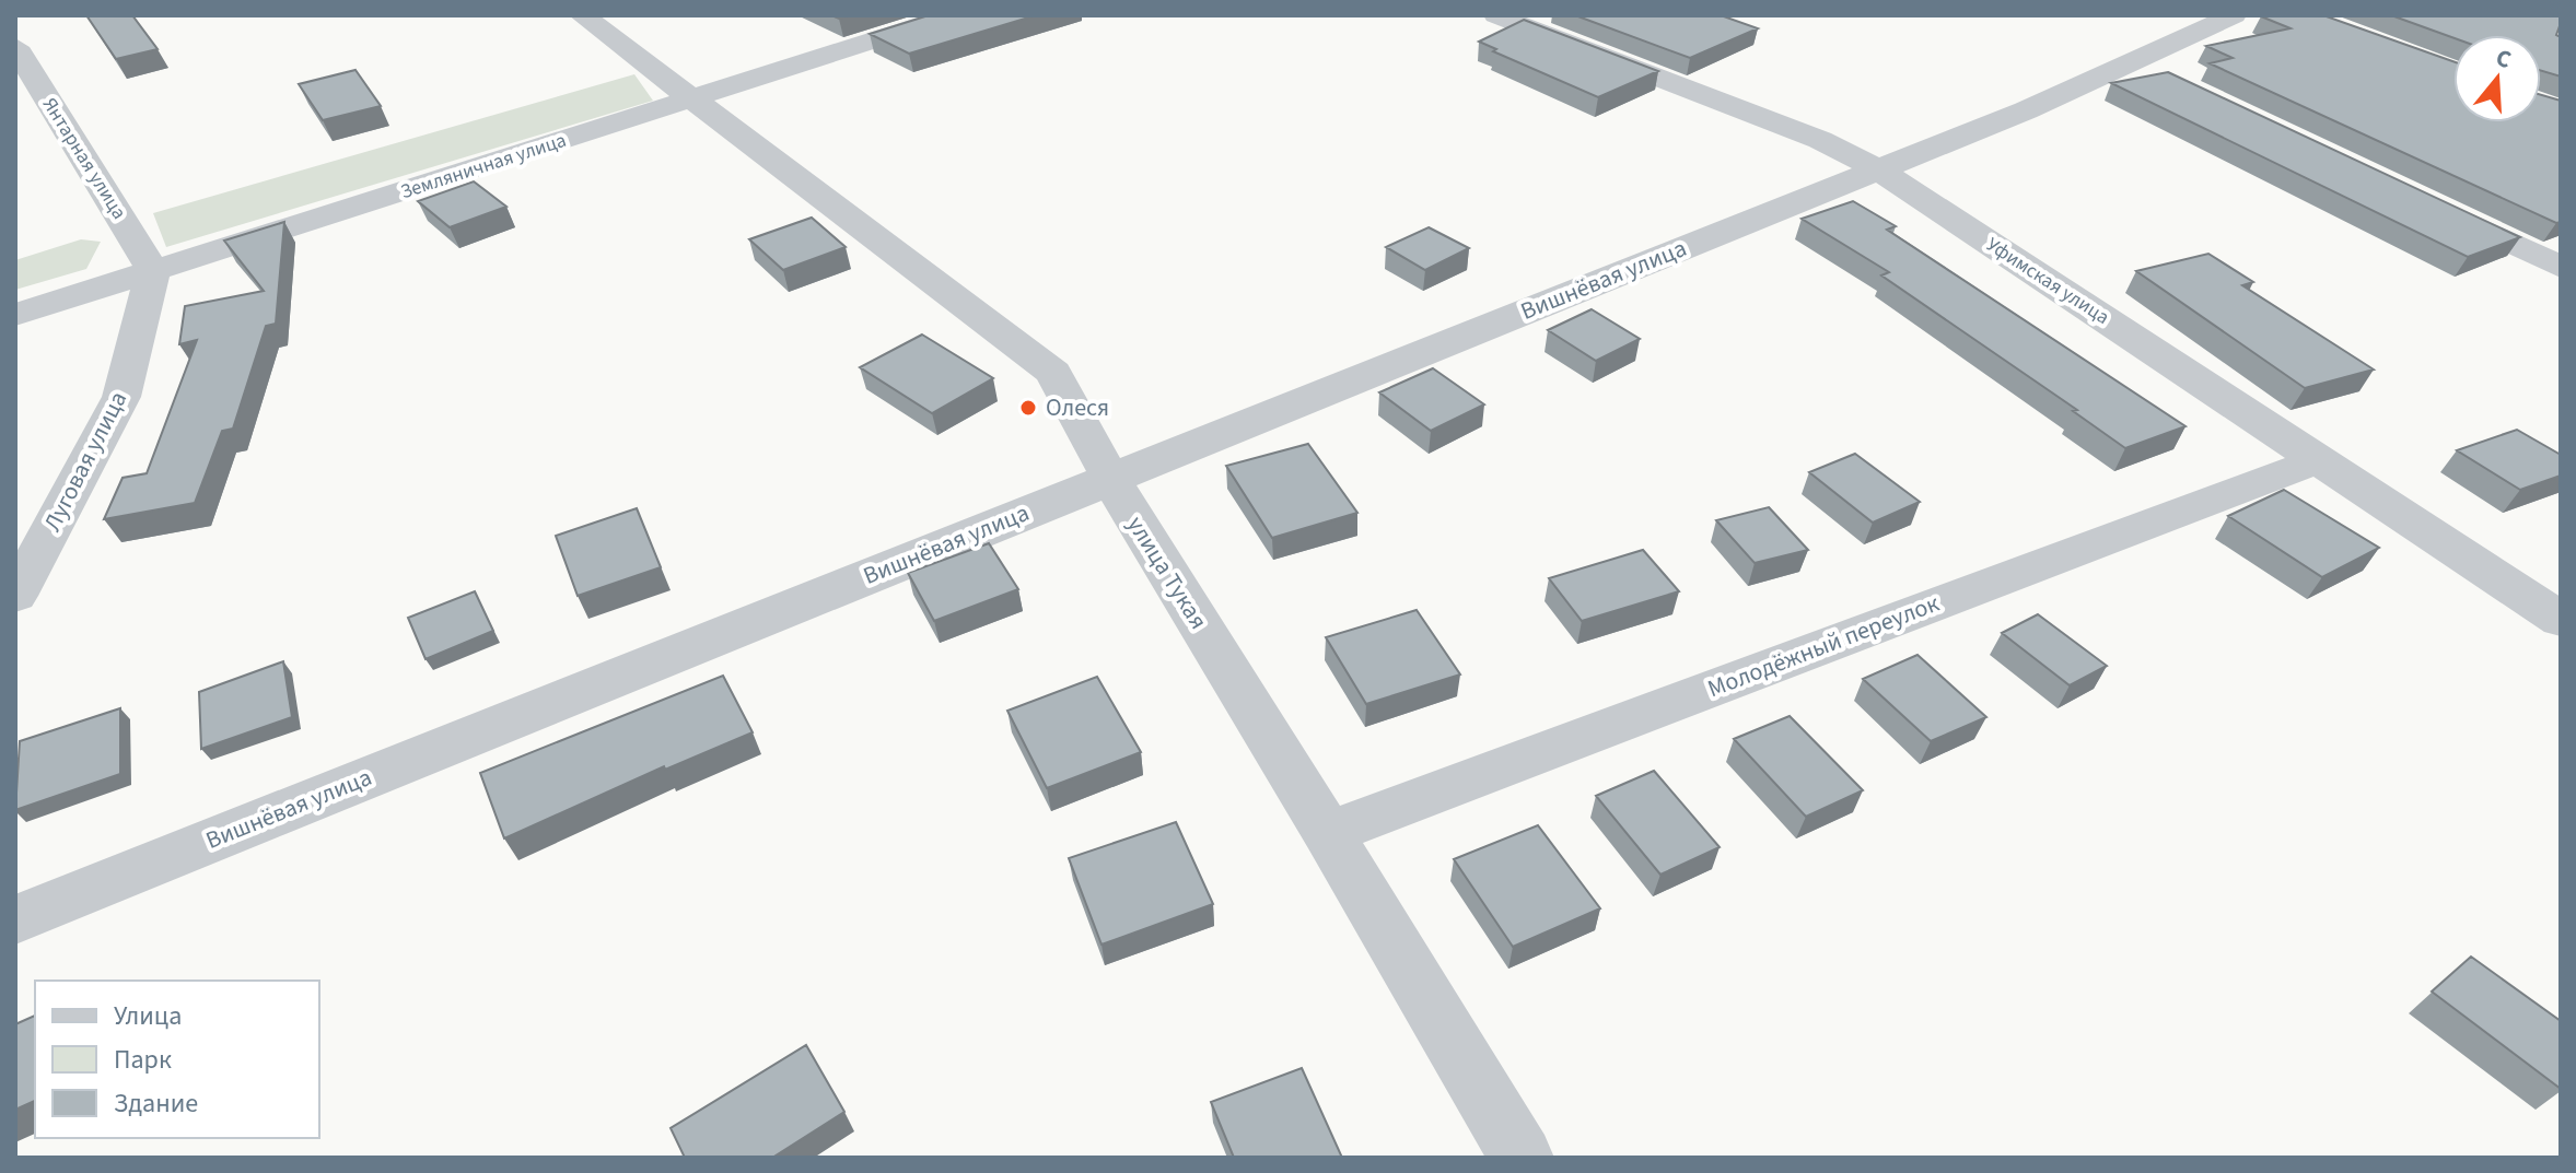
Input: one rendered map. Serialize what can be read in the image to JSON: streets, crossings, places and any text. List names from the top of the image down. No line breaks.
{"streets":{"street":["Янтарная улица","Земляничная улица","Вишнёвая улица","Уфимская улица","Луговая улица","улица Тукая","Молодёжный переулок"]},"crossings":[["Янтарная улица","Земляничная улица"],["Янтарная улица","Луговая улица"],["Земляничная улица","Луговая улица"],["Земляничная улица","улица Тукая"],["Вишнёвая улица","Уфимская улица"],["Вишнёвая улица","улица Тукая"],["Уфимская улица","Молодёжный переулок"],["улица Тукая","Молодёжный переулок"]],"places":["Олеся"],"legend":["Улица","Парк","Здание"],"north":"top"}
